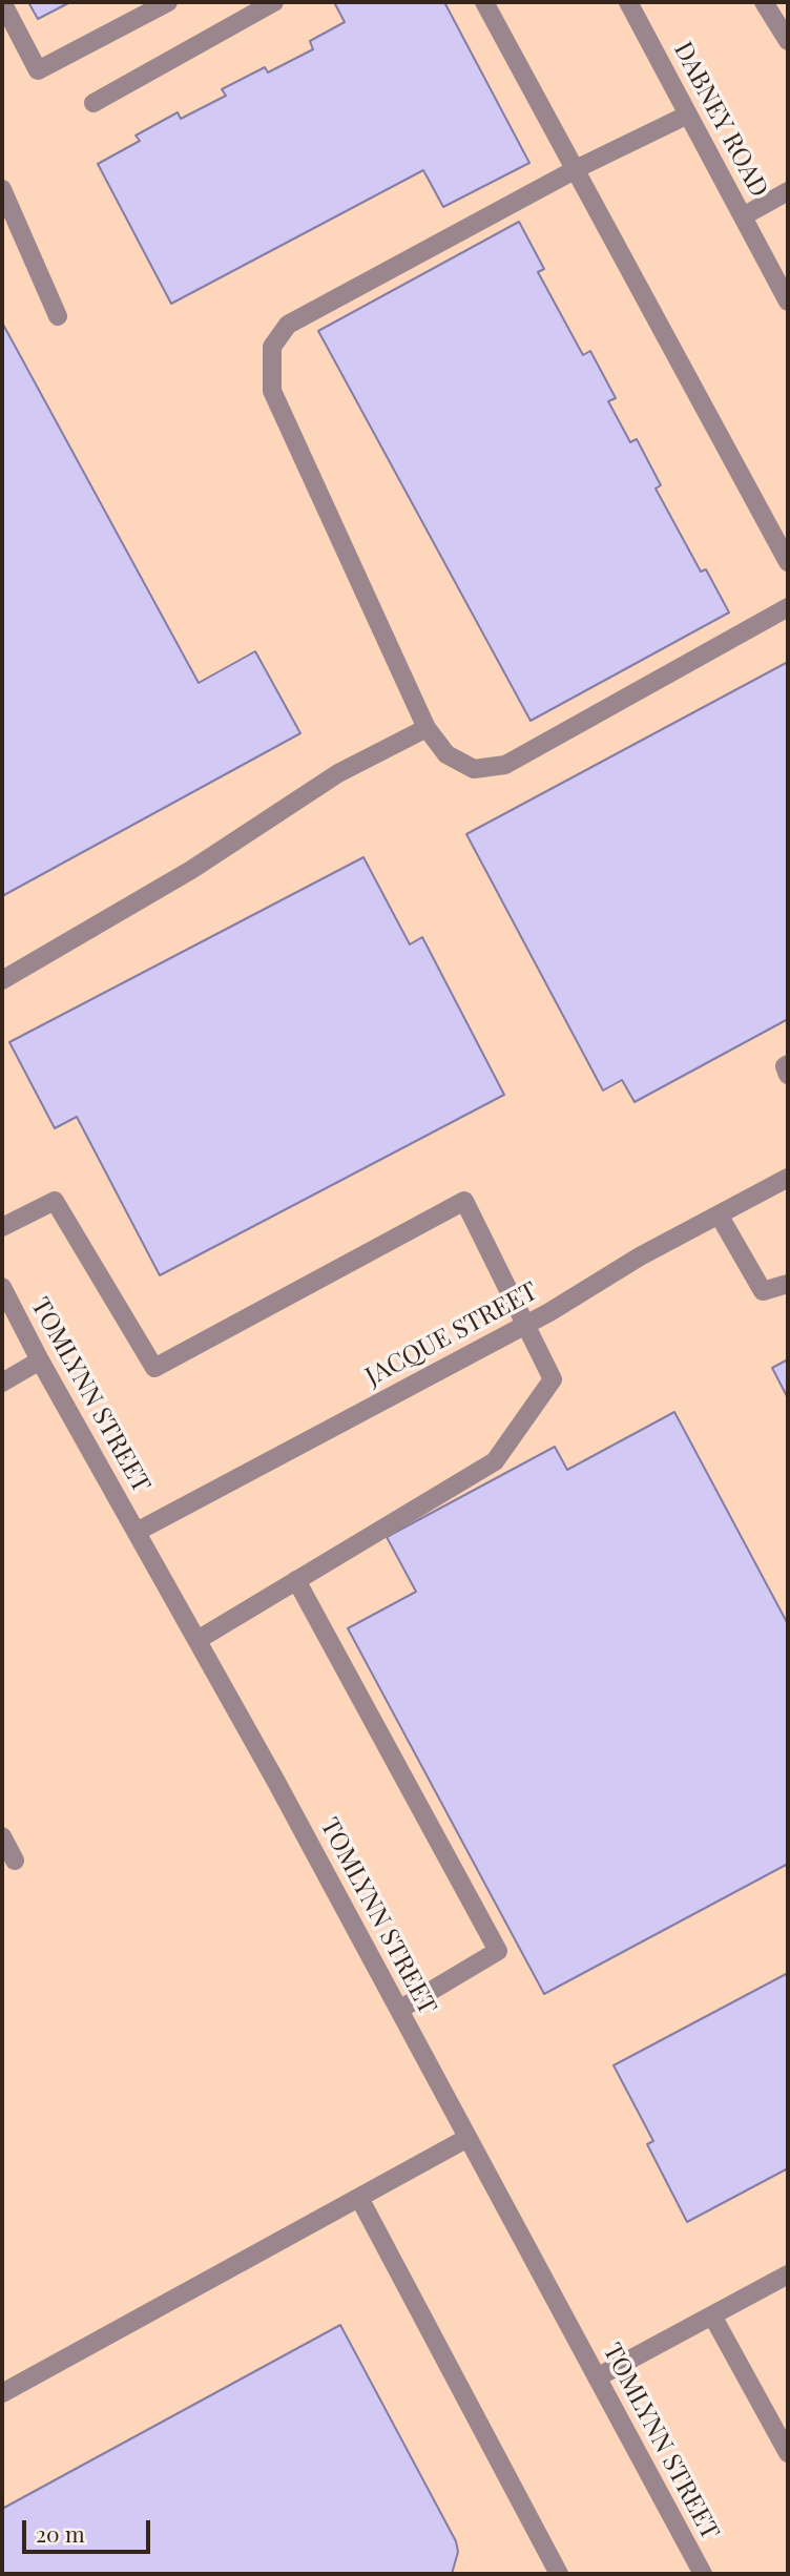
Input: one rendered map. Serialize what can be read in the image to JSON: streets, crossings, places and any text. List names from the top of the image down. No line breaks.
{"streets":{"street":["DABNEY ROAD","JACQUE STREET","TOMLYNN STREET"]},"crossings":[["JACQUE STREET","TOMLYNN STREET"]],"scale_bar":"20 m"}
